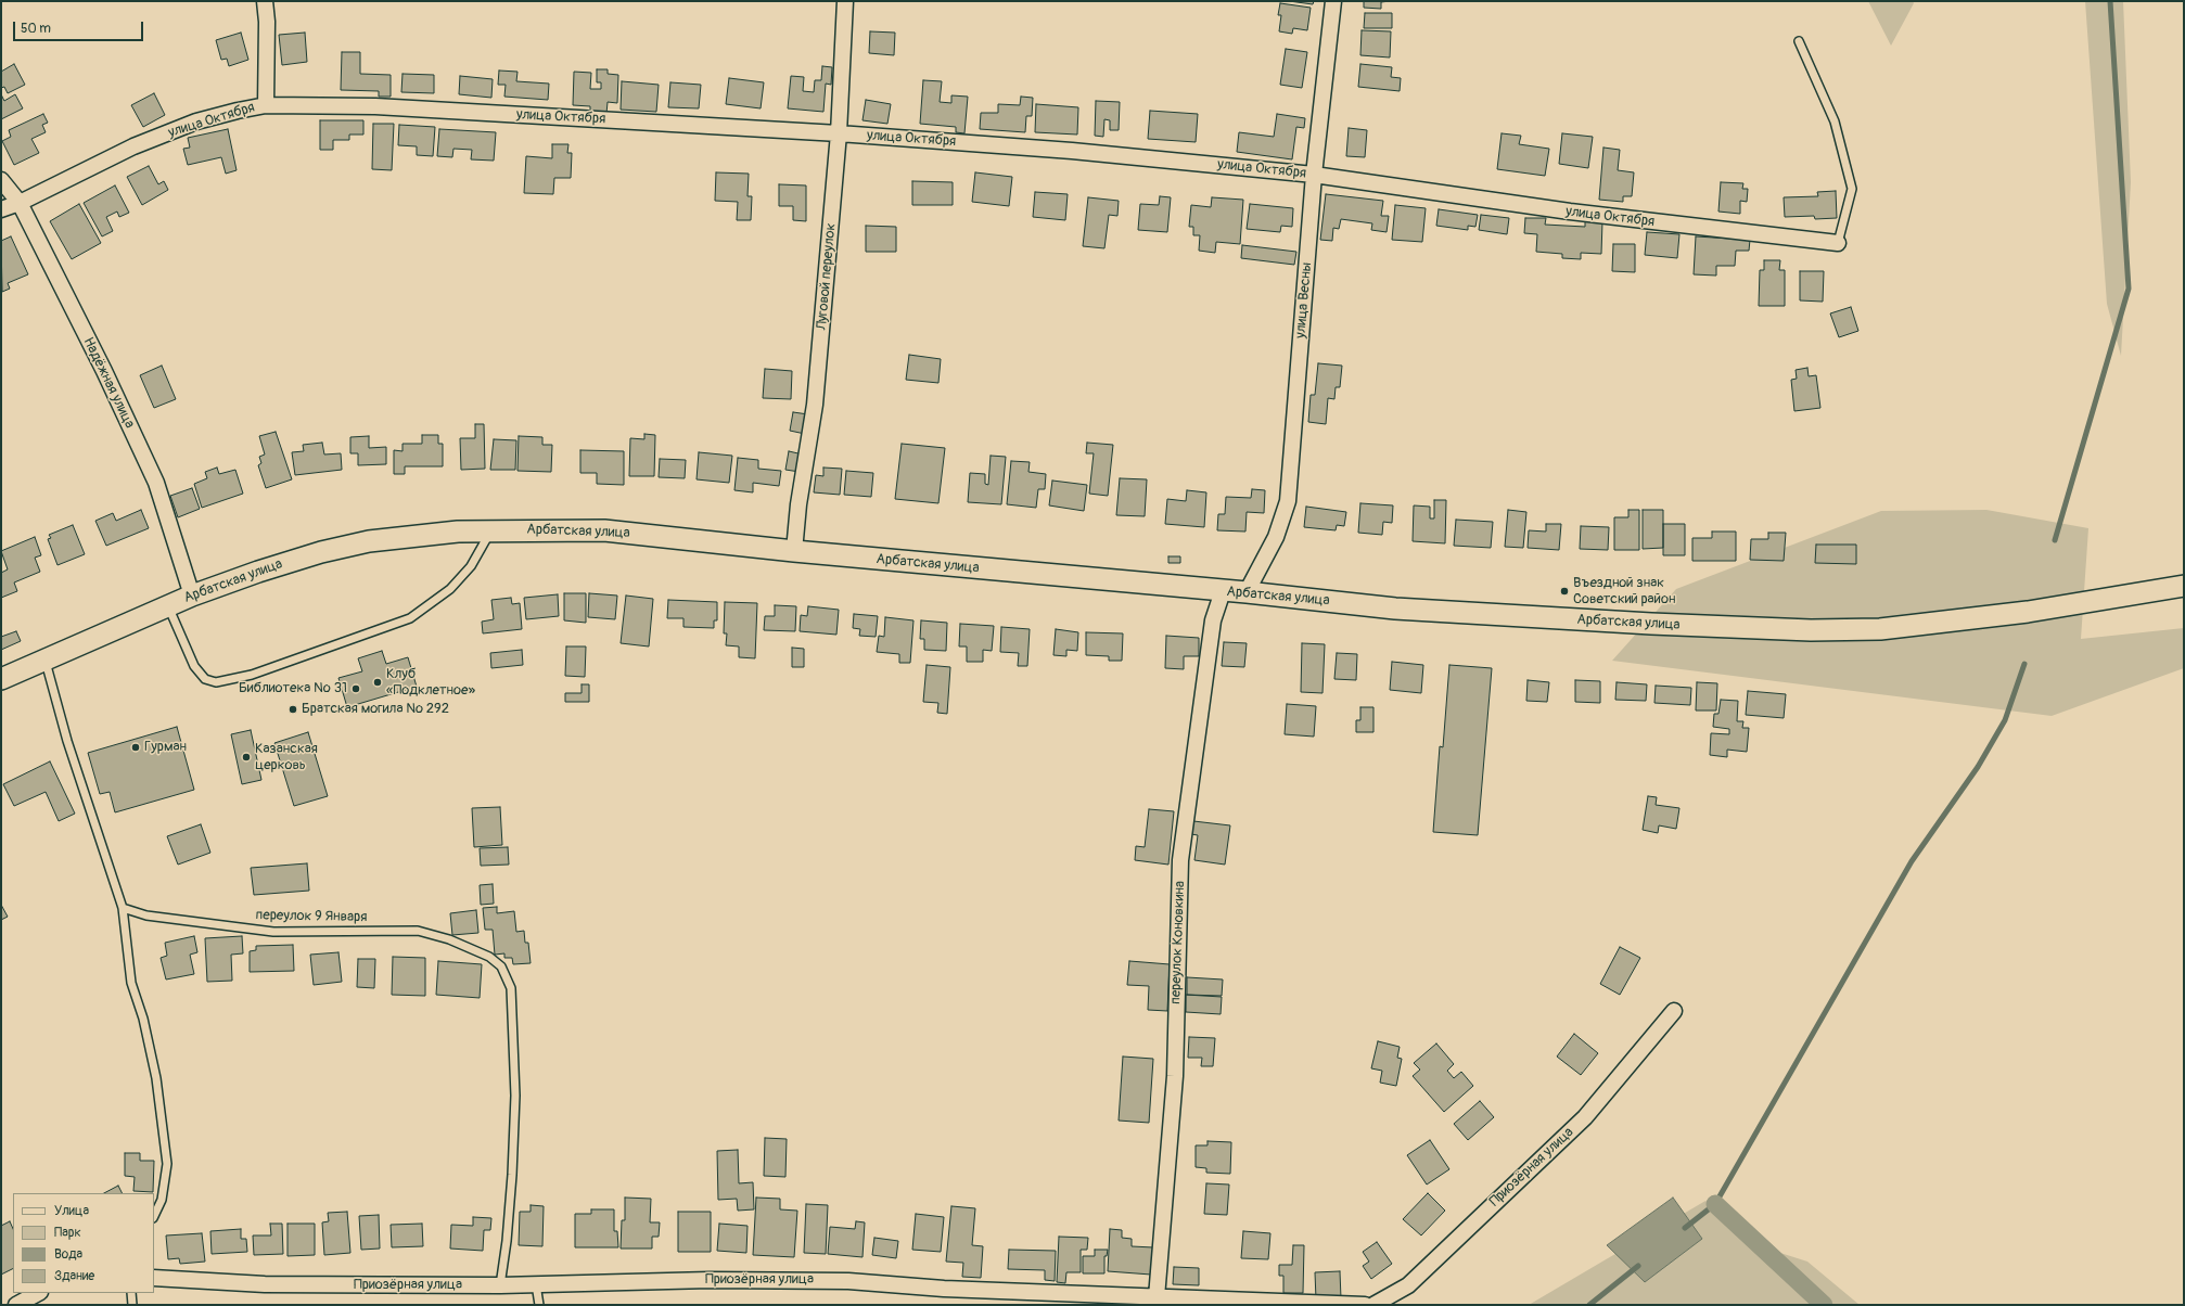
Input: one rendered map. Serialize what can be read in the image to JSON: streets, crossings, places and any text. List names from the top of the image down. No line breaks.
{"streets":{"main road":["Арбатская улица"],"street":["улица Октября","Луговой переулок","улица Весны","Надёжная улица","переулок Коновкина","Приозёрная улица"],"lane":["переулок 9 Января"]},"crossings":[["улица Октября","Луговой переулок"],["улица Октября","улица Весны"],["улица Октября","Надёжная улица"],["Луговой переулок","Арбатская улица"],["улица Весны","Арбатская улица"],["Надёжная улица","Арбатская улица"],["Арбатская улица","переулок Коновкина"],["переулок 9 Января","Приозёрная улица"],["переулок Коновкина","Приозёрная улица"]],"places":["Въездной знак Советский район","Клуб «Подклетное»","Библиотека № 31","Братская могила № 292","Гурман","Казанская церковь"],"legend":["Улица","Парк","Вода","Здание"],"scale_bar":"50 m"}
